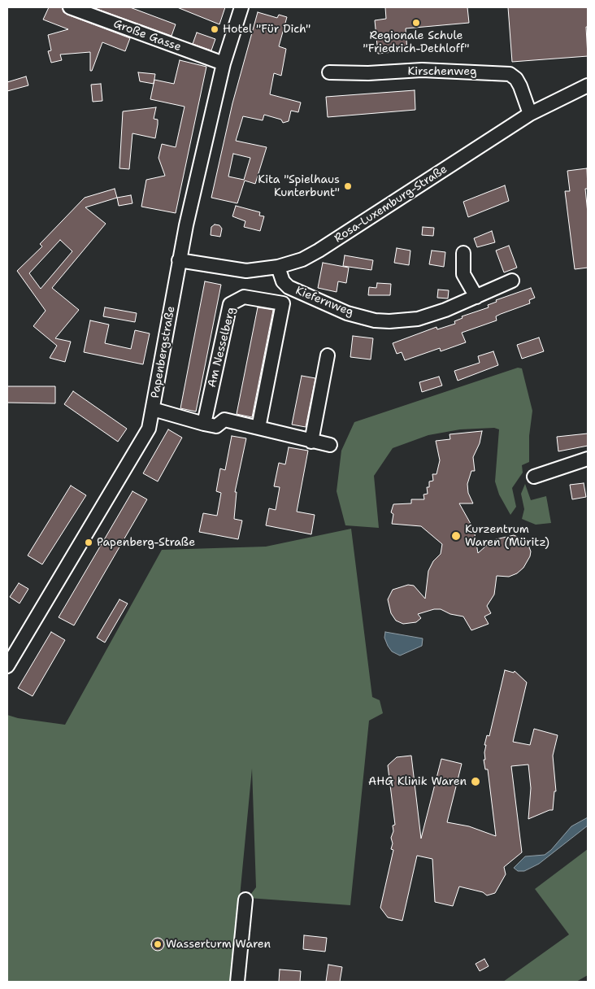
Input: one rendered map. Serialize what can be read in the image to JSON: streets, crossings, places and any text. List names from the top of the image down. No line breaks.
{"streets":{"street":["Große Gasse","Kirschenweg","Rosa-Luxemburg-Straße","Kiefernweg","Am Nesselberg","Papenbergstraße"]},"crossings":[["Große Gasse","Papenbergstraße"],["Kirschenweg","Rosa-Luxemburg-Straße"],["Rosa-Luxemburg-Straße","Kiefernweg"],["Rosa-Luxemburg-Straße","Papenbergstraße"]],"places":["Regionale Schule \"Friedrich-Dethloff\"","Hotel \"Für Dich\"","Kita \"Spielhaus Kunterbunt\"","Kurzentrum Waren (Müritz)","Papenberg-Straße","AHG Klinik Waren","Wasserturm Waren"]}
